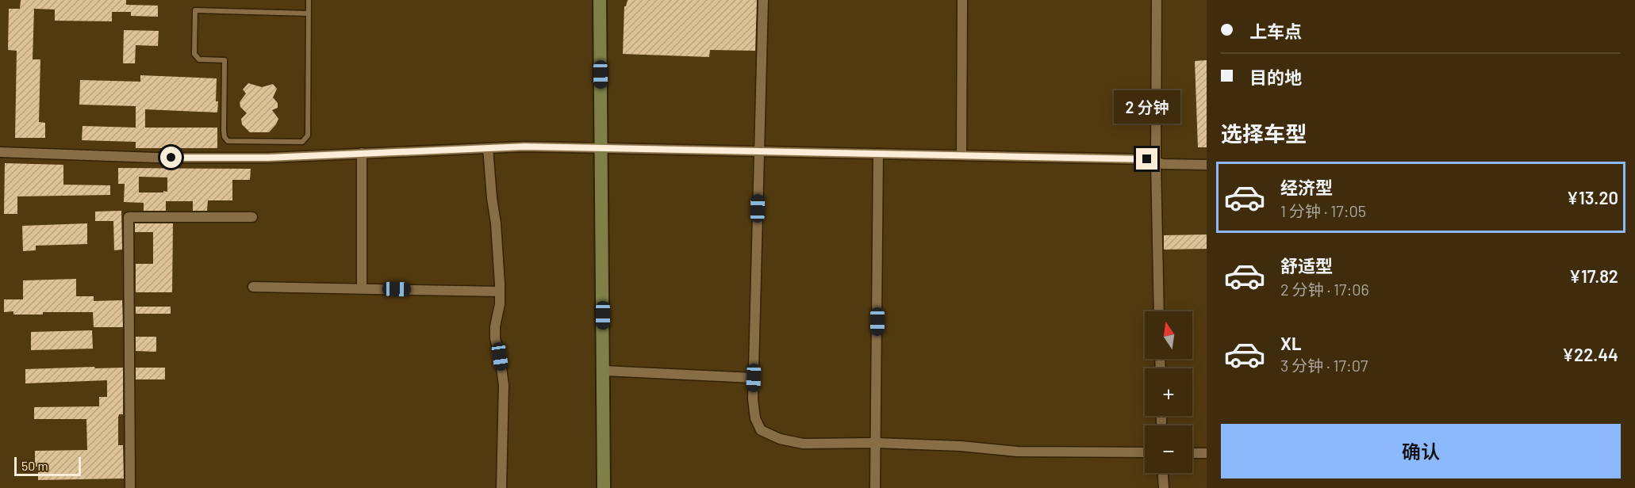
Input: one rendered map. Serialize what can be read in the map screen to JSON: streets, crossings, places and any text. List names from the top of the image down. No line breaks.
{"scale_bar":"50 m","north":"top","page":{"banner":["上车点","目的地"],"bubble":"2 分钟","heading":"选择车型","list":[{"name":"经济型","note":"1 分钟 · 17:05","value":"¥13.20"},{"name":"舒适型","note":"2 分钟 · 17:06","value":"¥17.82"},{"name":"XL","note":"3 分钟 · 17:07","value":"¥22.44"}],"map_buttons":["+","−"],"buttons":"确认","scale":"50 m"}}
